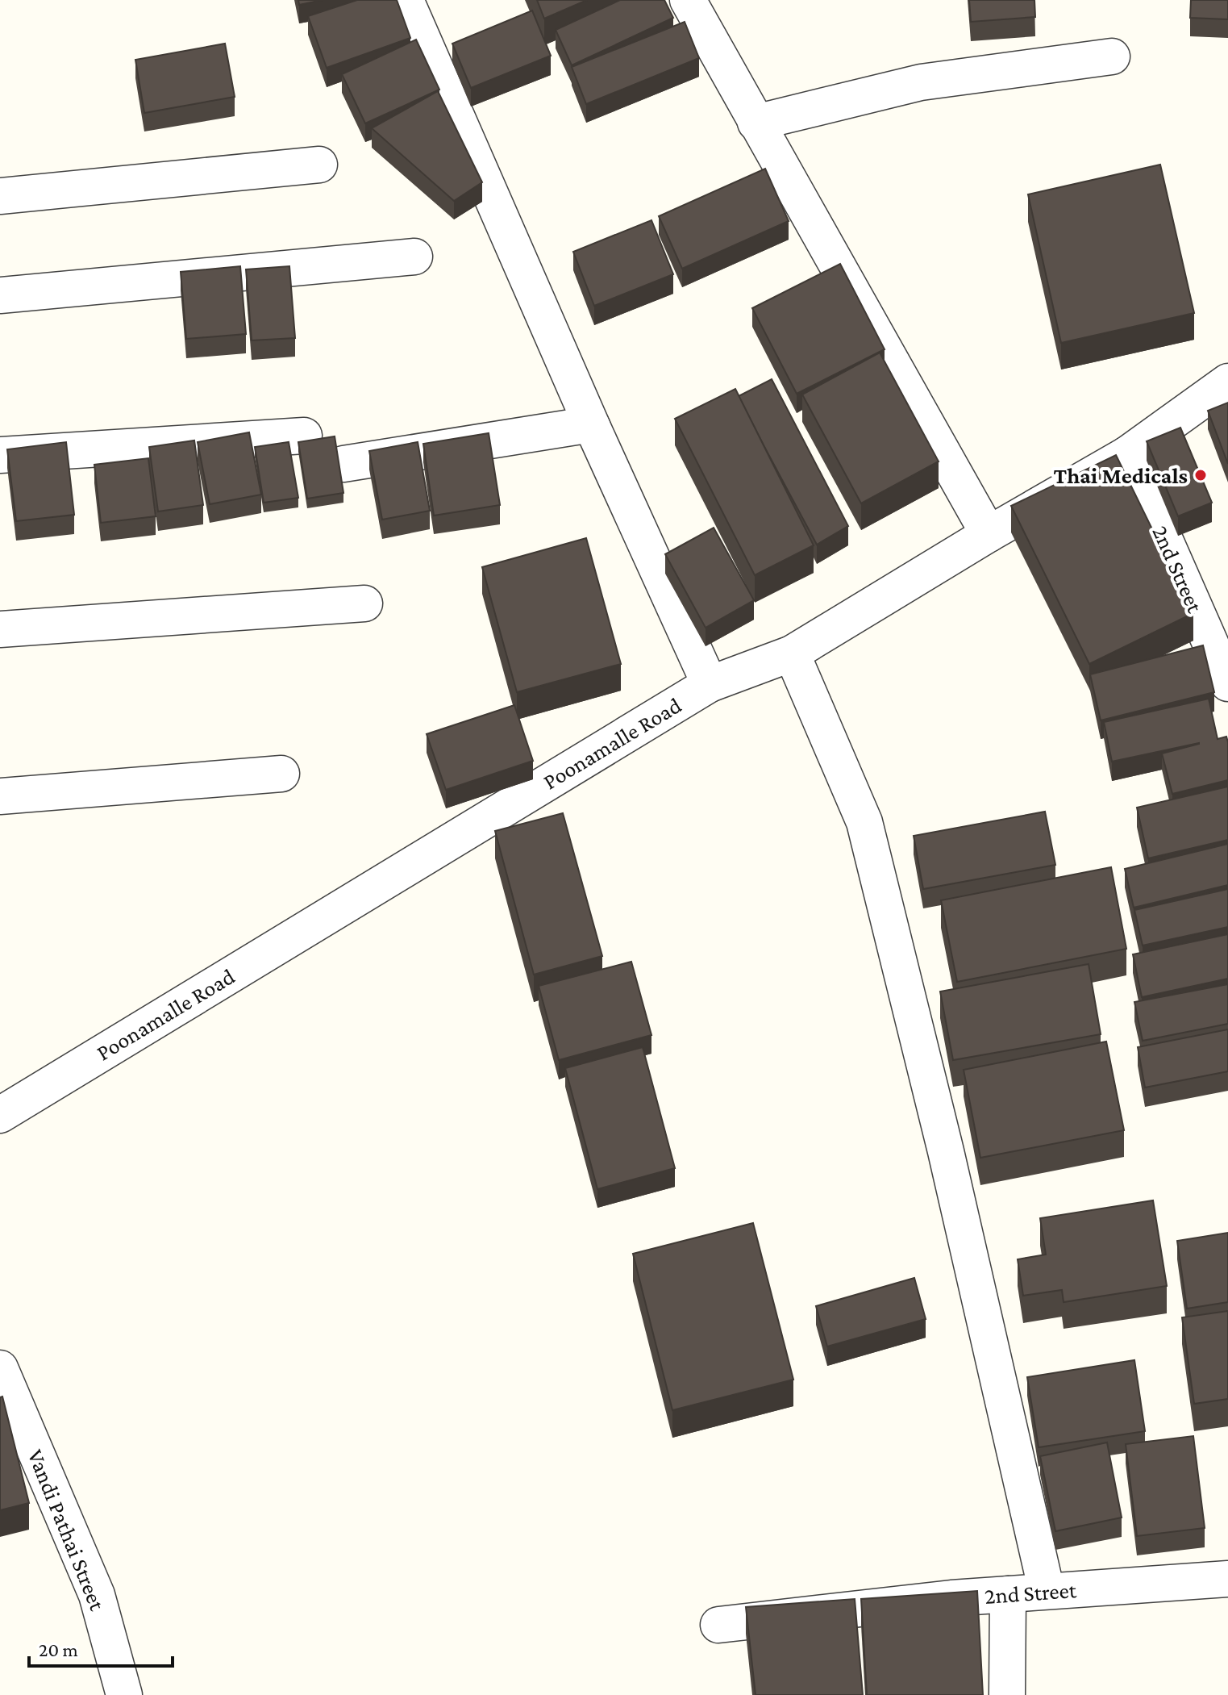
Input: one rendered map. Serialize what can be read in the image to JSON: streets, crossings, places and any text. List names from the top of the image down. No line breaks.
{"streets":{"street":["2nd Street","Poonamalle Road","Vandi Pathai Street"]},"crossings":[["2nd Street","Poonamalle Road"]],"places":["Thai Medicals"],"scale_bar":"20 m"}
